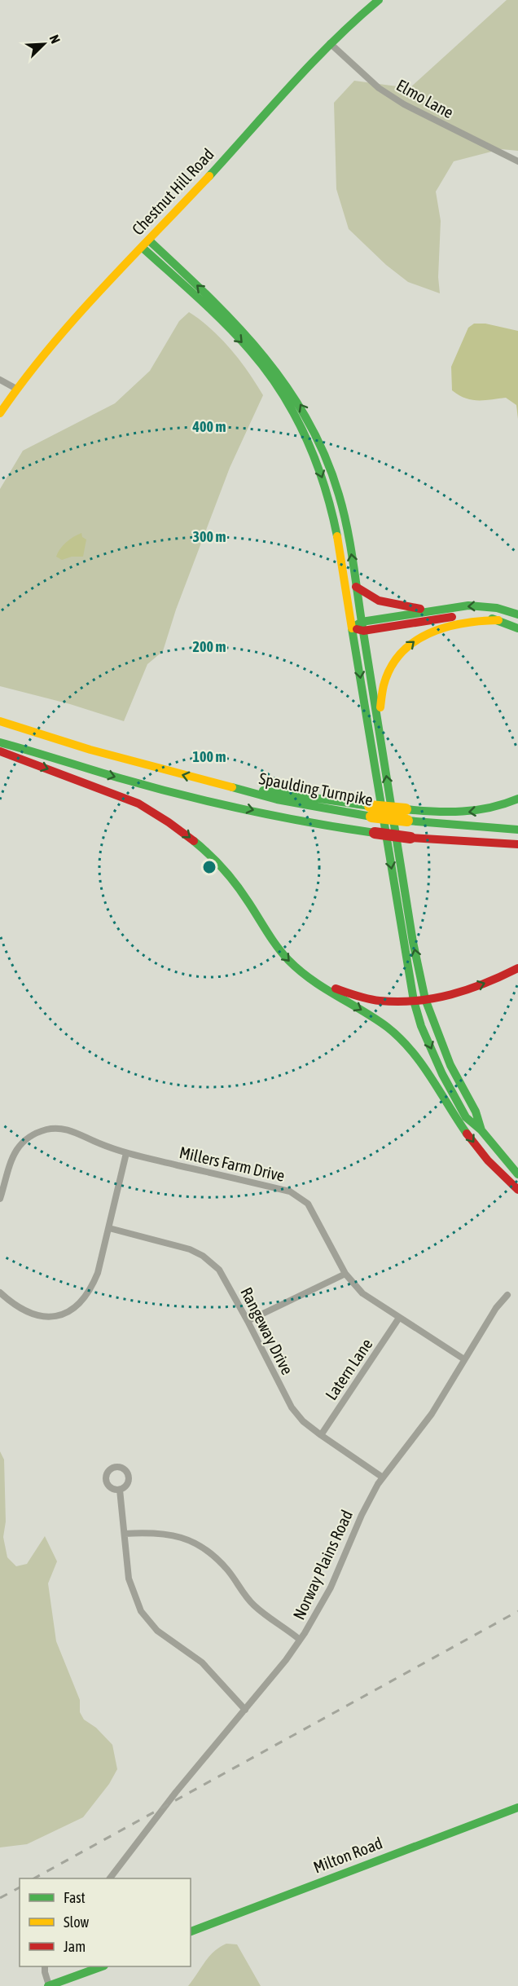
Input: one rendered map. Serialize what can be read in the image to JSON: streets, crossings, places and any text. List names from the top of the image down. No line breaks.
{"streets":{"main road":["Chestnut Hill Road","Spaulding Turnpike","Milton Road"],"street":["Elmo Lane","Millers Farm Drive","Rangeway Drive","Latern Lane","Norway Plains Road"]},"crossings":[["Elmo Lane","Chestnut Hill Road"],["Millers Farm Drive","Latern Lane"],["Millers Farm Drive","Norway Plains Road"],["Rangeway Drive","Latern Lane"],["Rangeway Drive","Norway Plains Road"]],"legend":["Fast","Slow","Jam"],"north":"top right","rings":["400 m","300 m","200 m","100 m"]}
